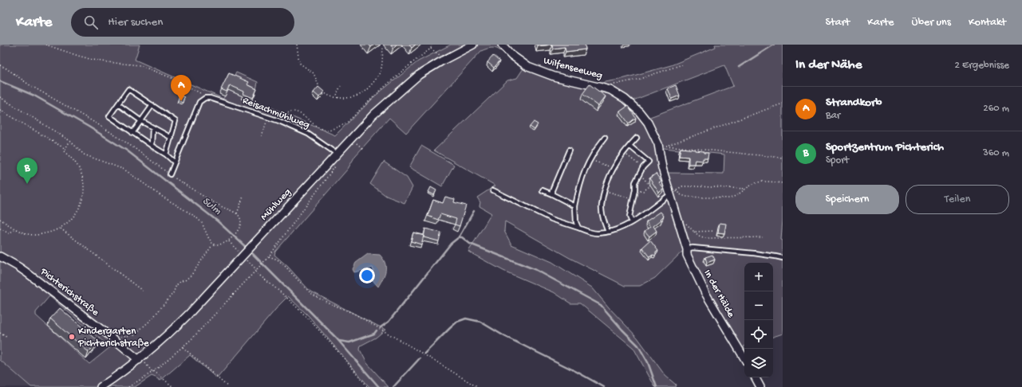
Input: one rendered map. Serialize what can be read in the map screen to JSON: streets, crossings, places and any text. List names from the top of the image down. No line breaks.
{"streets":{"street":["Wilfenseeweg","Mühlweg","Pichterichstraße","In der Hälde"],"lane":["Reisachmühlweg"]},"crossings":[["Wilfenseeweg","In der Hälde"],["Reisachmühlweg","Mühlweg"],["Mühlweg","Pichterichstraße"]],"water":["Sulm"],"places":["Kindergarten Pichterichstraße"],"page":{"header":"Karte","search":"Hier suchen","nav":["Start","Karte","Über uns","Kontakt"],"heading":["In der Nähe","2 Ergebnisse"],"pins":["A","B"],"list":[{"mark":"A","name":"Strandkorb","note":"Bar","value":"260 m"},{"mark":"B","name":"Sportzentrum Pichterich","note":"Sport","value":"360 m"}],"buttons":["Speichern","Teilen"],"map_buttons":["+","−"]}}
